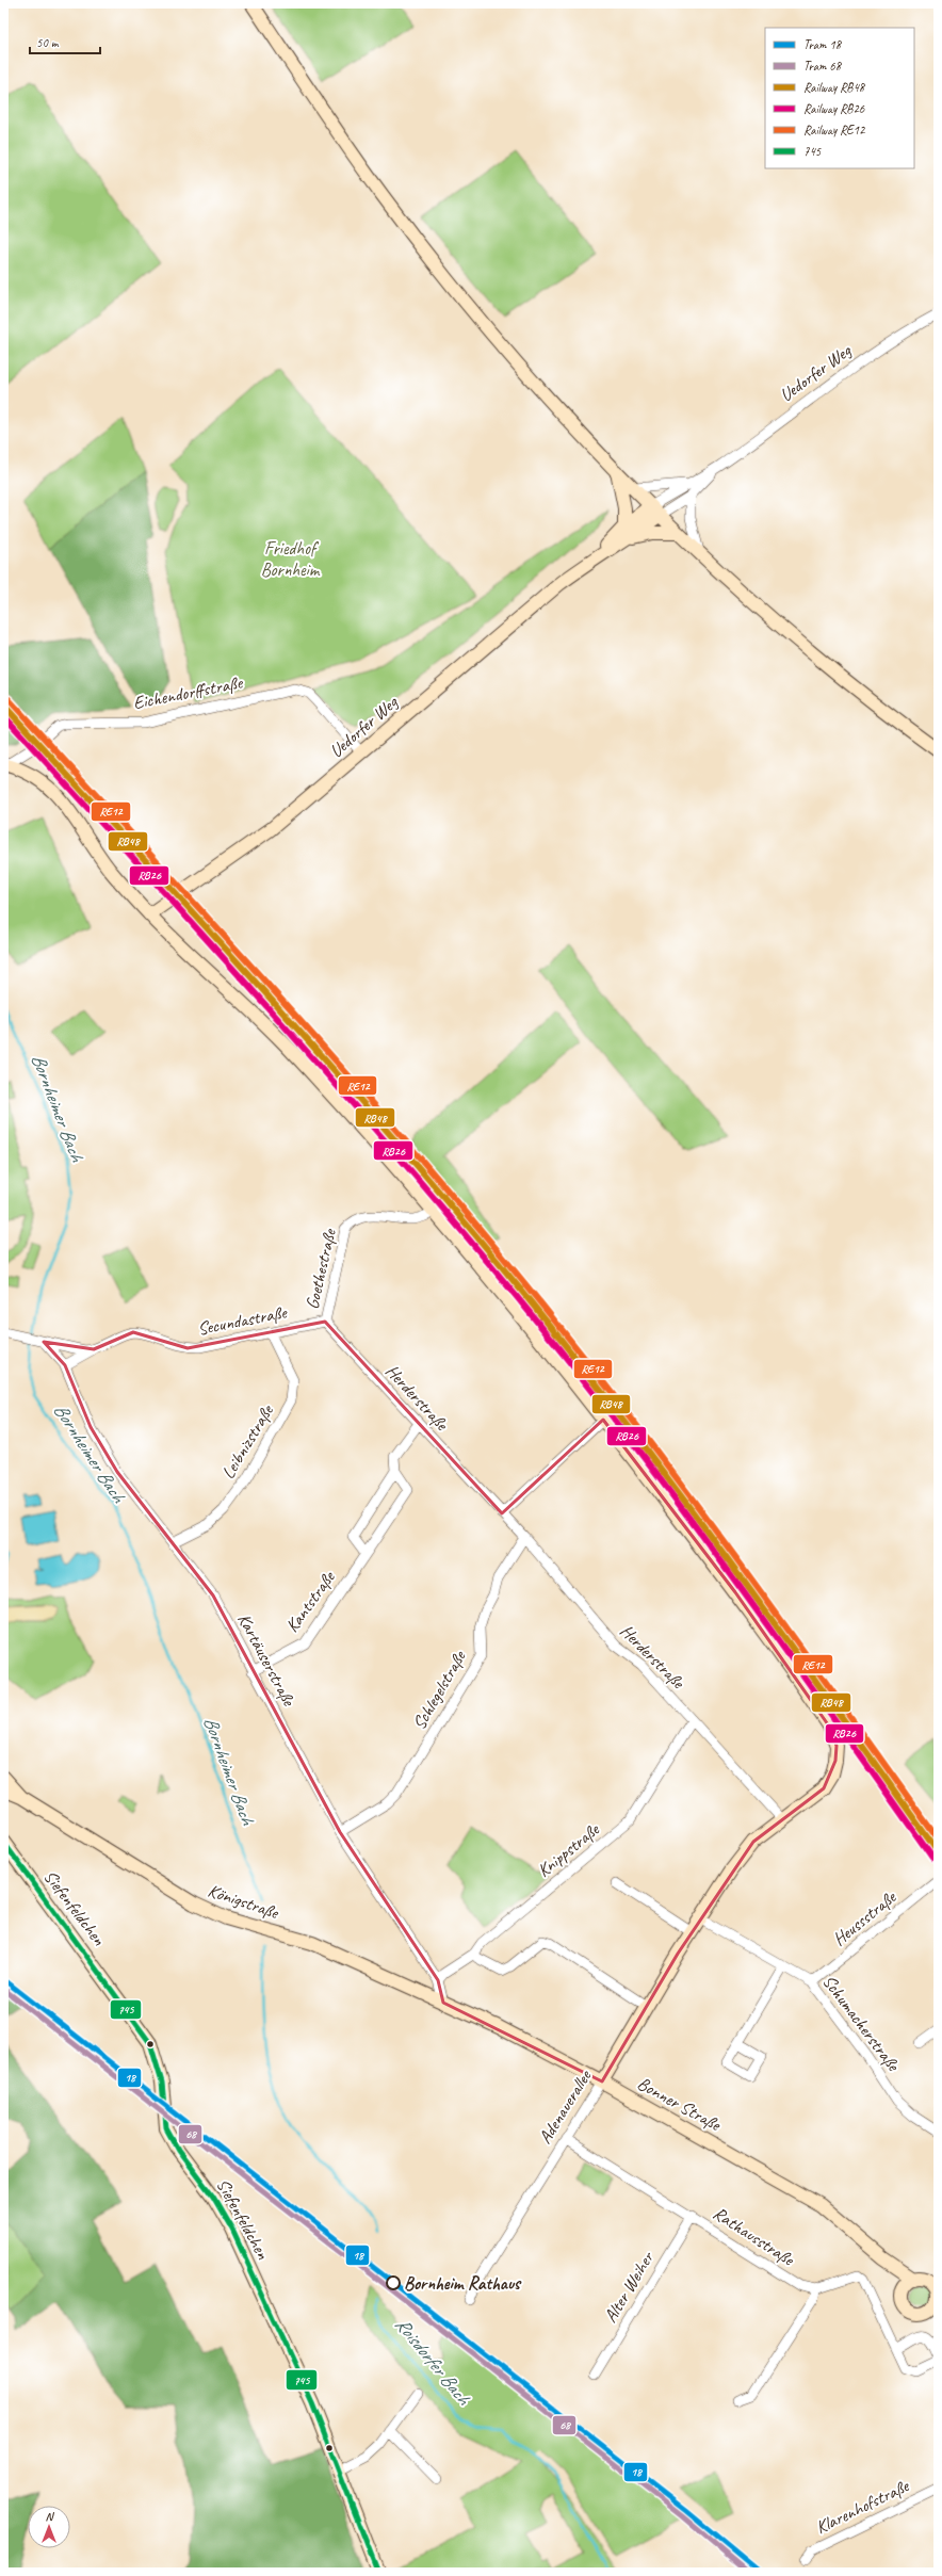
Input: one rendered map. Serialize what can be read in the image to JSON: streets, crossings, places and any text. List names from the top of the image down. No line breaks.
{"streets":{"street":["Uedorfer Weg","Eichendorffstraße","Goethestraße","Secundastraße","Herderstraße","Leibnizstraße","Kantstraße","Kartäuserstraße","Schlegelstraße","Knippstraße","Königstraße","Siefenfeldchen","Heussstraße","Schumacherstraße","Bonner Straße","Adenauerallee","Rathausstraße","Alter Weiher","Klarenhofstraße"]},"crossings":[["Uedorfer Weg","Eichendorffstraße"],["Eichendorffstraße","Goethestraße"],["Eichendorffstraße","Adenauerallee"],["Goethestraße","Secundastraße"],["Goethestraße","Herderstraße"],["Secundastraße","Herderstraße"],["Secundastraße","Leibnizstraße"],["Secundastraße","Kartäuserstraße"],["Herderstraße","Schlegelstraße"],["Herderstraße","Knippstraße"],["Herderstraße","Adenauerallee"],["Leibnizstraße","Kartäuserstraße"],["Kantstraße","Kartäuserstraße"],["Kartäuserstraße","Schlegelstraße"],["Kartäuserstraße","Knippstraße"],["Kartäuserstraße","Königstraße"],["Kartäuserstraße","Bonner Straße"],["Königstraße","Bonner Straße"],["Heussstraße","Schumacherstraße"],["Schumacherstraße","Adenauerallee"],["Bonner Straße","Adenauerallee"],["Adenauerallee","Rathausstraße"],["Rathausstraße","Alter Weiher"]],"water":["Bornheimer Bach","Roisdorfer Bach"],"parks":["Friedhof Bornheim"],"places":["Bornheim Rathaus"],"lines":["rail line RE12","rail line RB48","rail line RB26","transit line 745","tram line 18","tram line 68"],"legend":["Tram 18","Tram 68","Railway RB48","Railway RB26","Railway RE12","745"],"scale_bar":"50 m","north":"top"}
